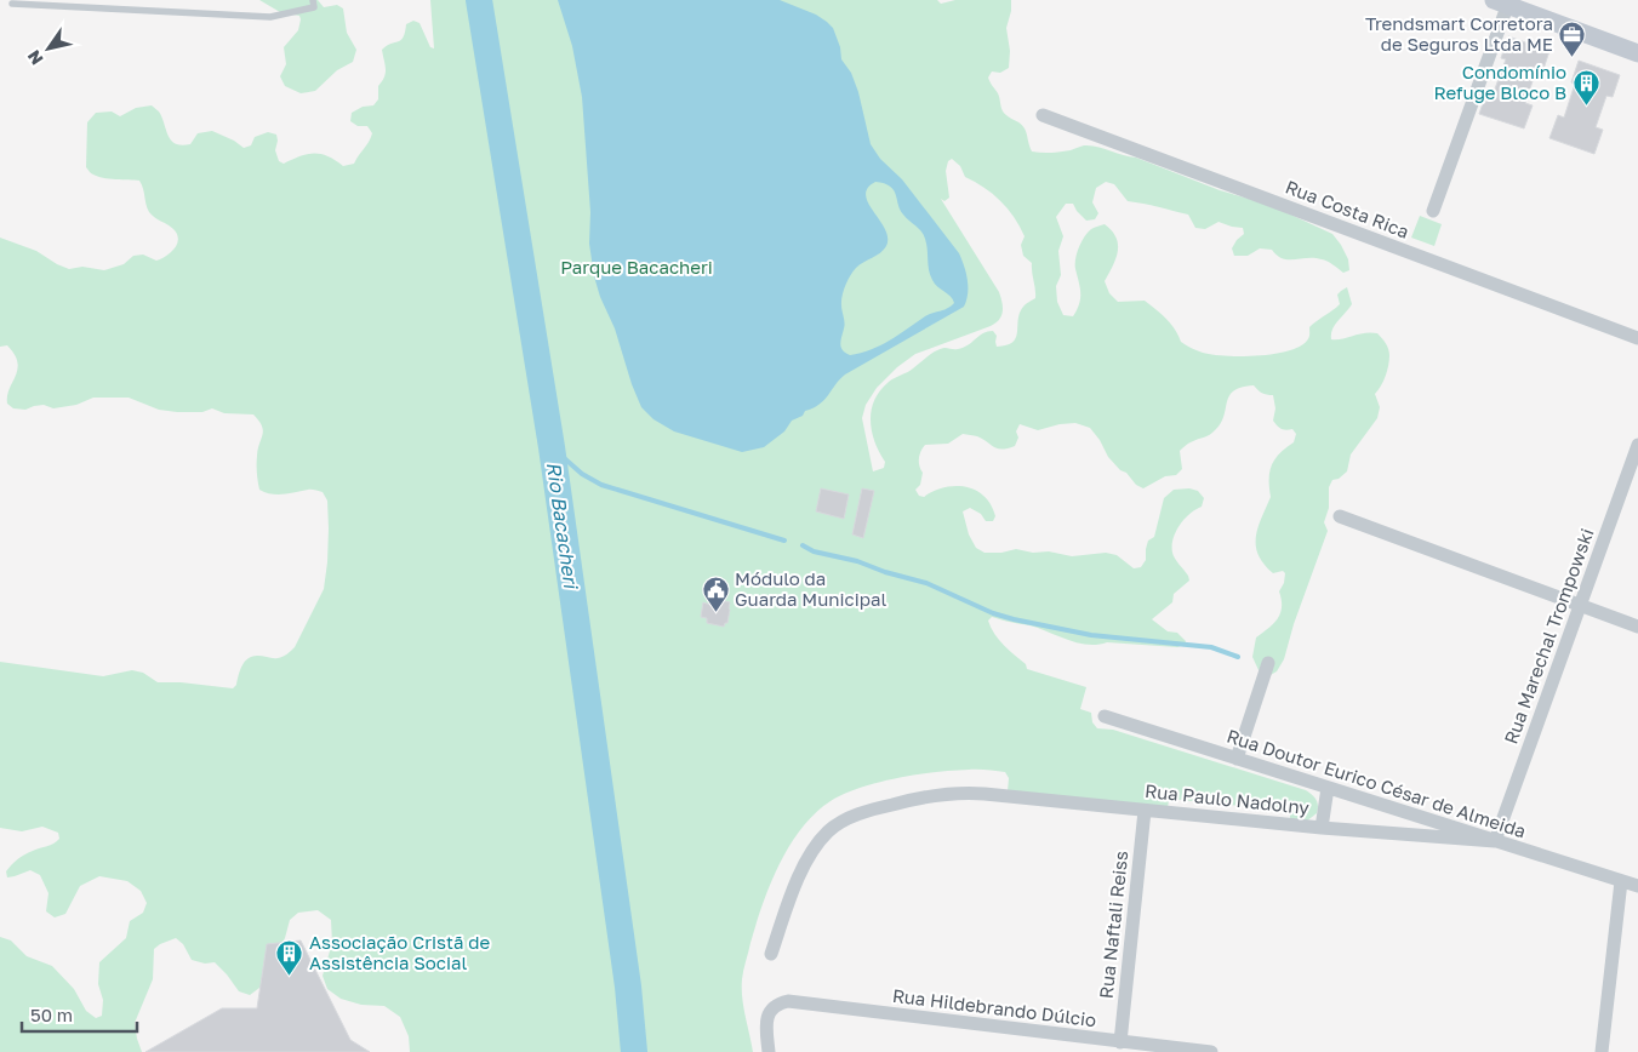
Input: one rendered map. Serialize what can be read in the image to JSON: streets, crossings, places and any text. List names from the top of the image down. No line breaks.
{"streets":{"street":["Rua Costa Rica","Rua Marechal Trompowski","Rua Doutor Eurico César de Almeida","Rua Paulo Nadolny","Rua Naftali Reiss","Rua Hildebrando Dúlcio"]},"crossings":[["Rua Marechal Trompowski","Rua Doutor Eurico César de Almeida"],["Rua Marechal Trompowski","Rua Paulo Nadolny"],["Rua Doutor Eurico César de Almeida","Rua Paulo Nadolny"],["Rua Paulo Nadolny","Rua Naftali Reiss"],["Rua Naftali Reiss","Rua Hildebrando Dúlcio"]],"water":["Rio Bacacheri"],"parks":["Parque Bacacheri"],"places":{"office":["Trendsmart Corretora de Seguros Ltda ME"],"building":["Condomínio Refuge Bloco B","Associação Cristã de Assistência Social"],"public building":["Módulo da Guarda Municipal"]},"scale_bar":"50 m","north":"bottom left"}
